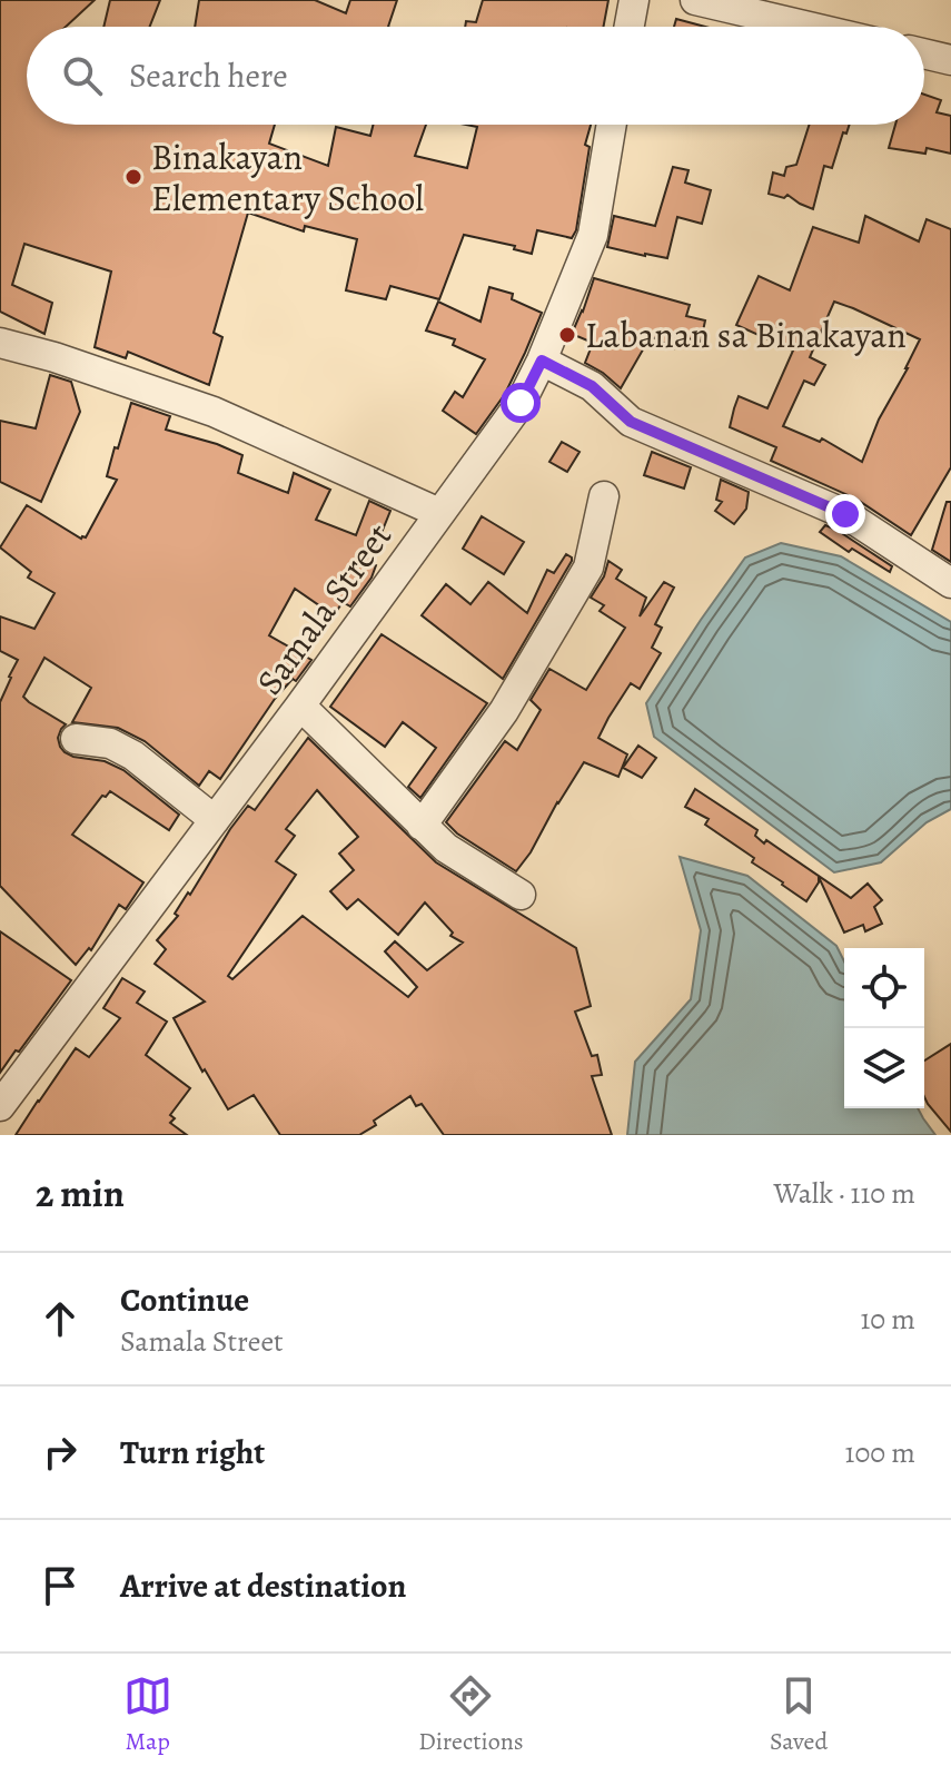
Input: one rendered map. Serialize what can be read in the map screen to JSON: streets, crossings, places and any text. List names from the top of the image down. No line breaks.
{"streets":{"street":["Samala Street"]},"places":["Binakayan Elementary School","Labanan sa Binakayan"],"page":{"search":"Search here","heading":["2 min","Walk · 110 m"],"list":[["Continue","Samala Street","10 m"],["Turn right","100 m"],"Arrive at destination"],"nav":["Map","Directions","Saved"]}}
